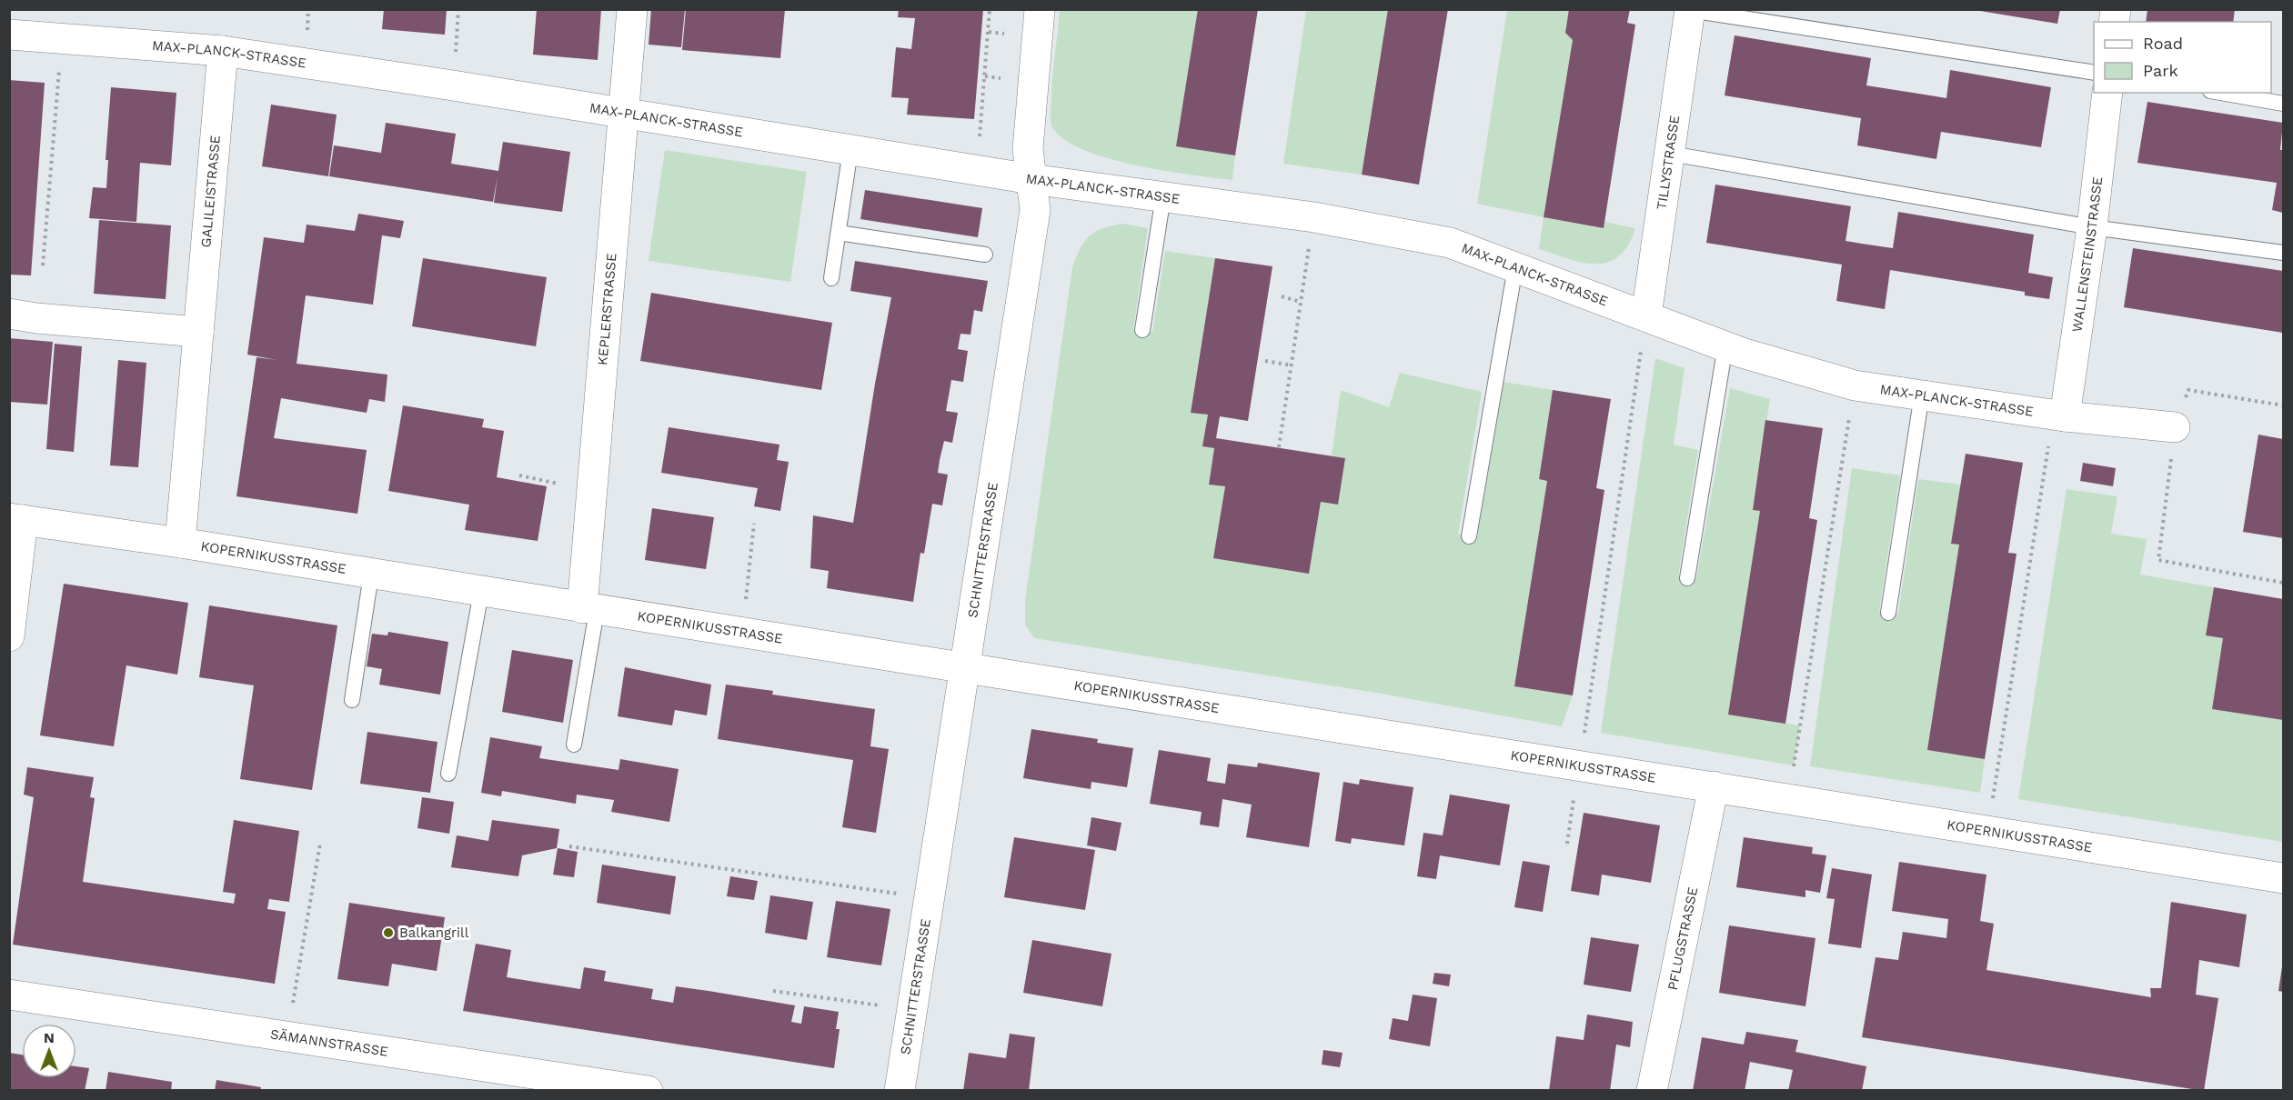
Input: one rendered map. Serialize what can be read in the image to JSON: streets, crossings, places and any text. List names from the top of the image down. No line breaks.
{"streets":{"street":["MAX-PLANCK-STRASSE","TILLYSTRASSE","GALILEISTRASSE","WALLENSTEINSTRASSE","KEPLERSTRASSE","SCHNITTERSTRASSE","KOPERNIKUSSTRASSE","PFLUGSTRASSE","SÄMANNSTRASSE"]},"crossings":[["MAX-PLANCK-STRASSE","TILLYSTRASSE"],["MAX-PLANCK-STRASSE","GALILEISTRASSE"],["MAX-PLANCK-STRASSE","WALLENSTEINSTRASSE"],["MAX-PLANCK-STRASSE","KEPLERSTRASSE"],["MAX-PLANCK-STRASSE","SCHNITTERSTRASSE"],["GALILEISTRASSE","KOPERNIKUSSTRASSE"],["KEPLERSTRASSE","KOPERNIKUSSTRASSE"],["SCHNITTERSTRASSE","KOPERNIKUSSTRASSE"],["KOPERNIKUSSTRASSE","PFLUGSTRASSE"]],"places":["Balkangrill"],"legend":["Road","Park"],"north":"top"}
